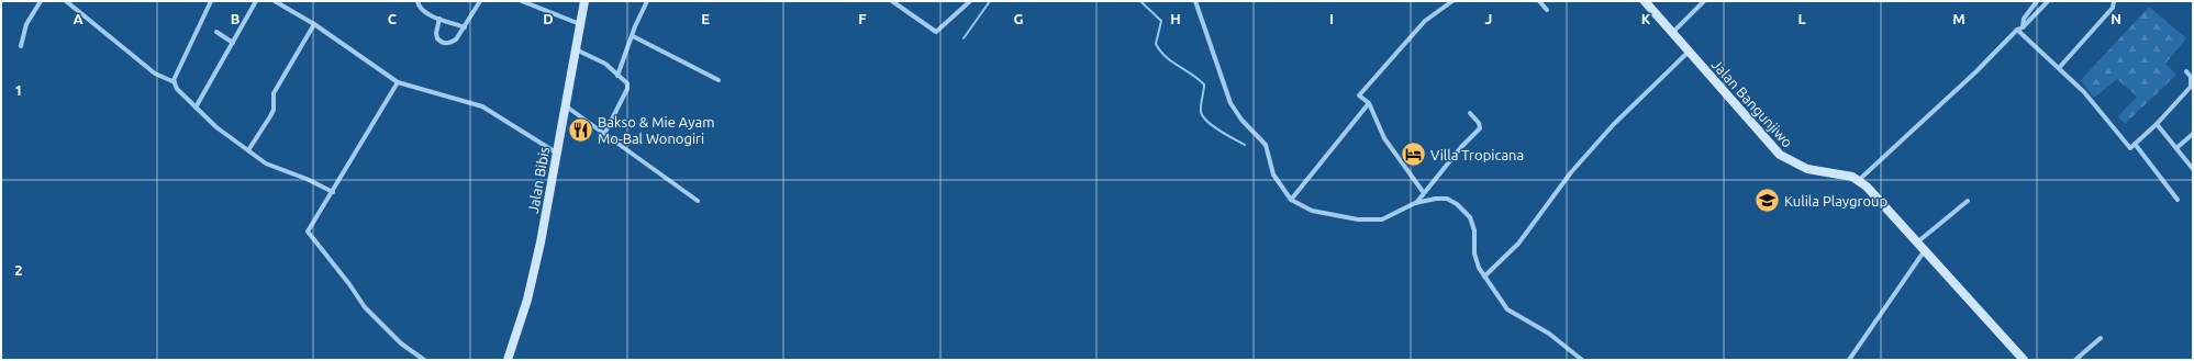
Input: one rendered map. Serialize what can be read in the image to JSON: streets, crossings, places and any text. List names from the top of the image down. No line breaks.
{"streets":{"main road":["Jalan Bangunjiwo","Jalan Bibis"]},"places":{"restaurant":["Bakso & Mie Ayam Mo-Bal Wonogiri"],"hotel":["Villa Tropicana"],"school or university":["Kulila Playgroup"]},"grid":{"columns":["A","B","C","D","E","F","G","H","I","J","K","L","M","N"],"rows":["1","2"]}}
